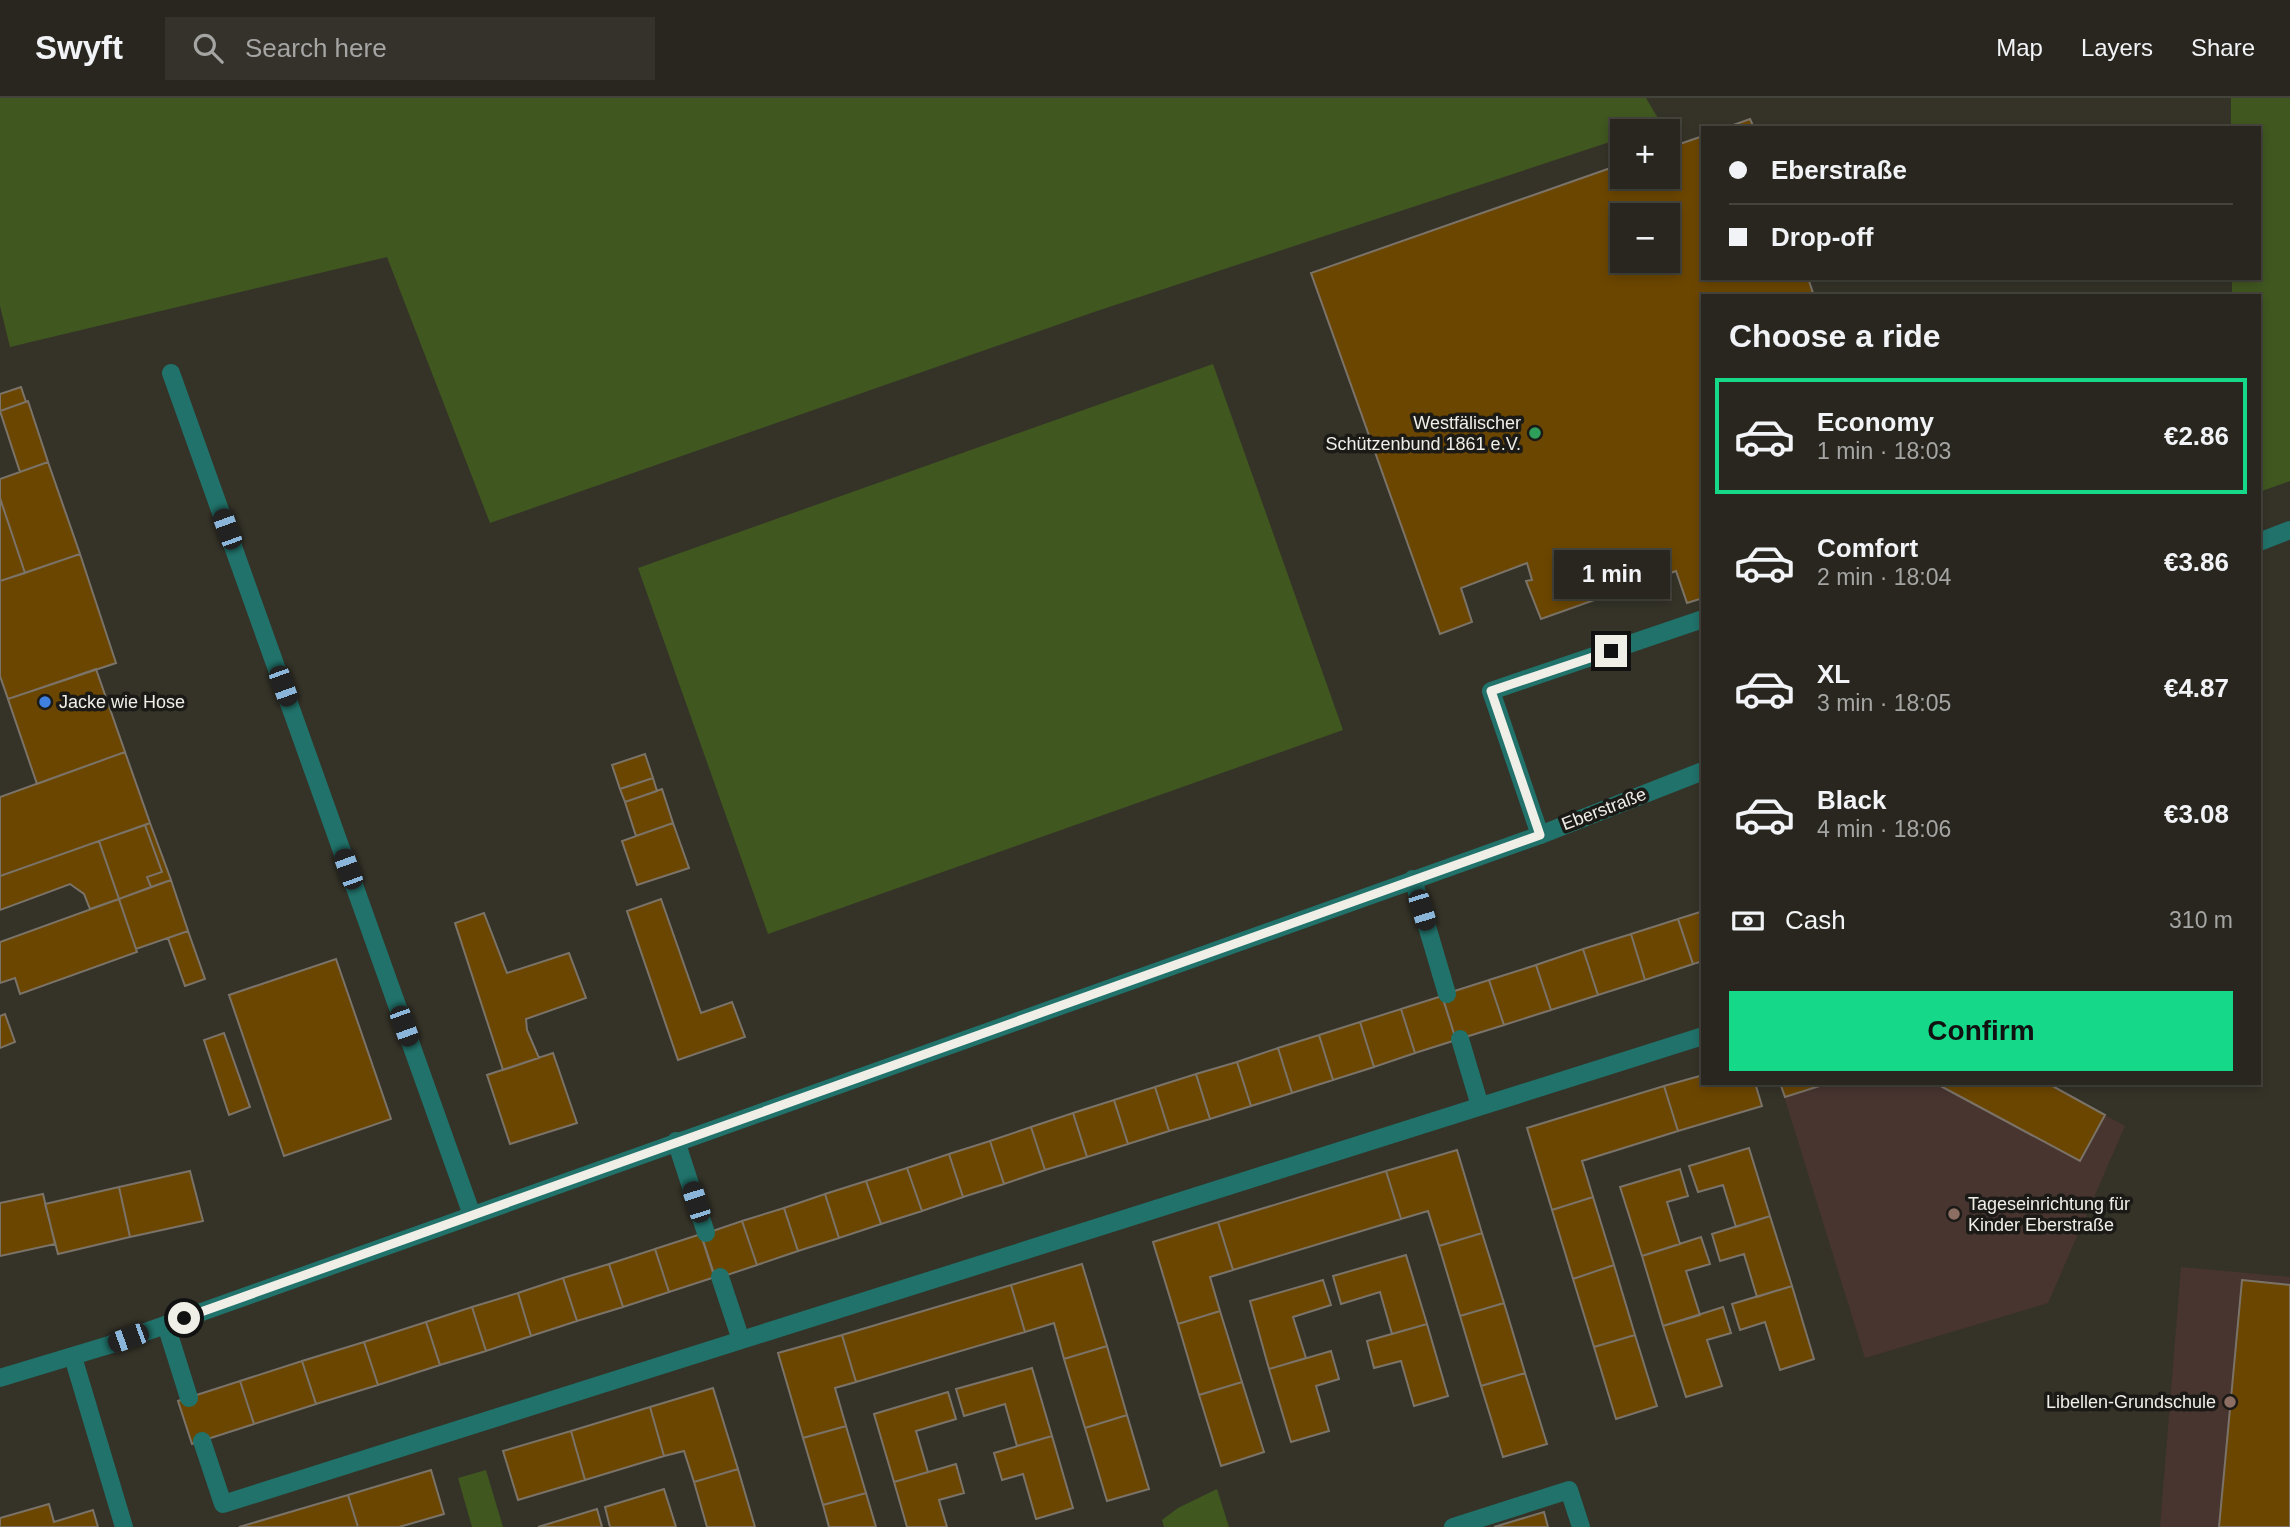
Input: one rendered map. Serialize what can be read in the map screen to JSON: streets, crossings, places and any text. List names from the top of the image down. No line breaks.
{"streets":{"street":["Eberstraße"]},"places":["Westfälischer Schützenbund 1861 e.V.","Jacke wie Hose","Tageseinrichtung für Kinder Eberstraße","Libellen-Grundschule"],"page":{"header":"Swyft","search":"Search here","nav":["Map","Layers","Share"],"map_buttons":["+","−"],"banner":["Eberstraße","Drop-off"],"heading":"Choose a ride","list":[{"name":"Economy","note":"1 min · 18:03","value":"€2.86"},{"name":"Comfort","note":"2 min · 18:04","value":"€3.86"},{"name":"XL","note":"3 min · 18:05","value":"€4.87"},{"name":"Black","note":"4 min · 18:06","value":"€3.08"}],"bubble":"1 min","pay":["Cash","310 m"],"buttons":"Confirm"}}
